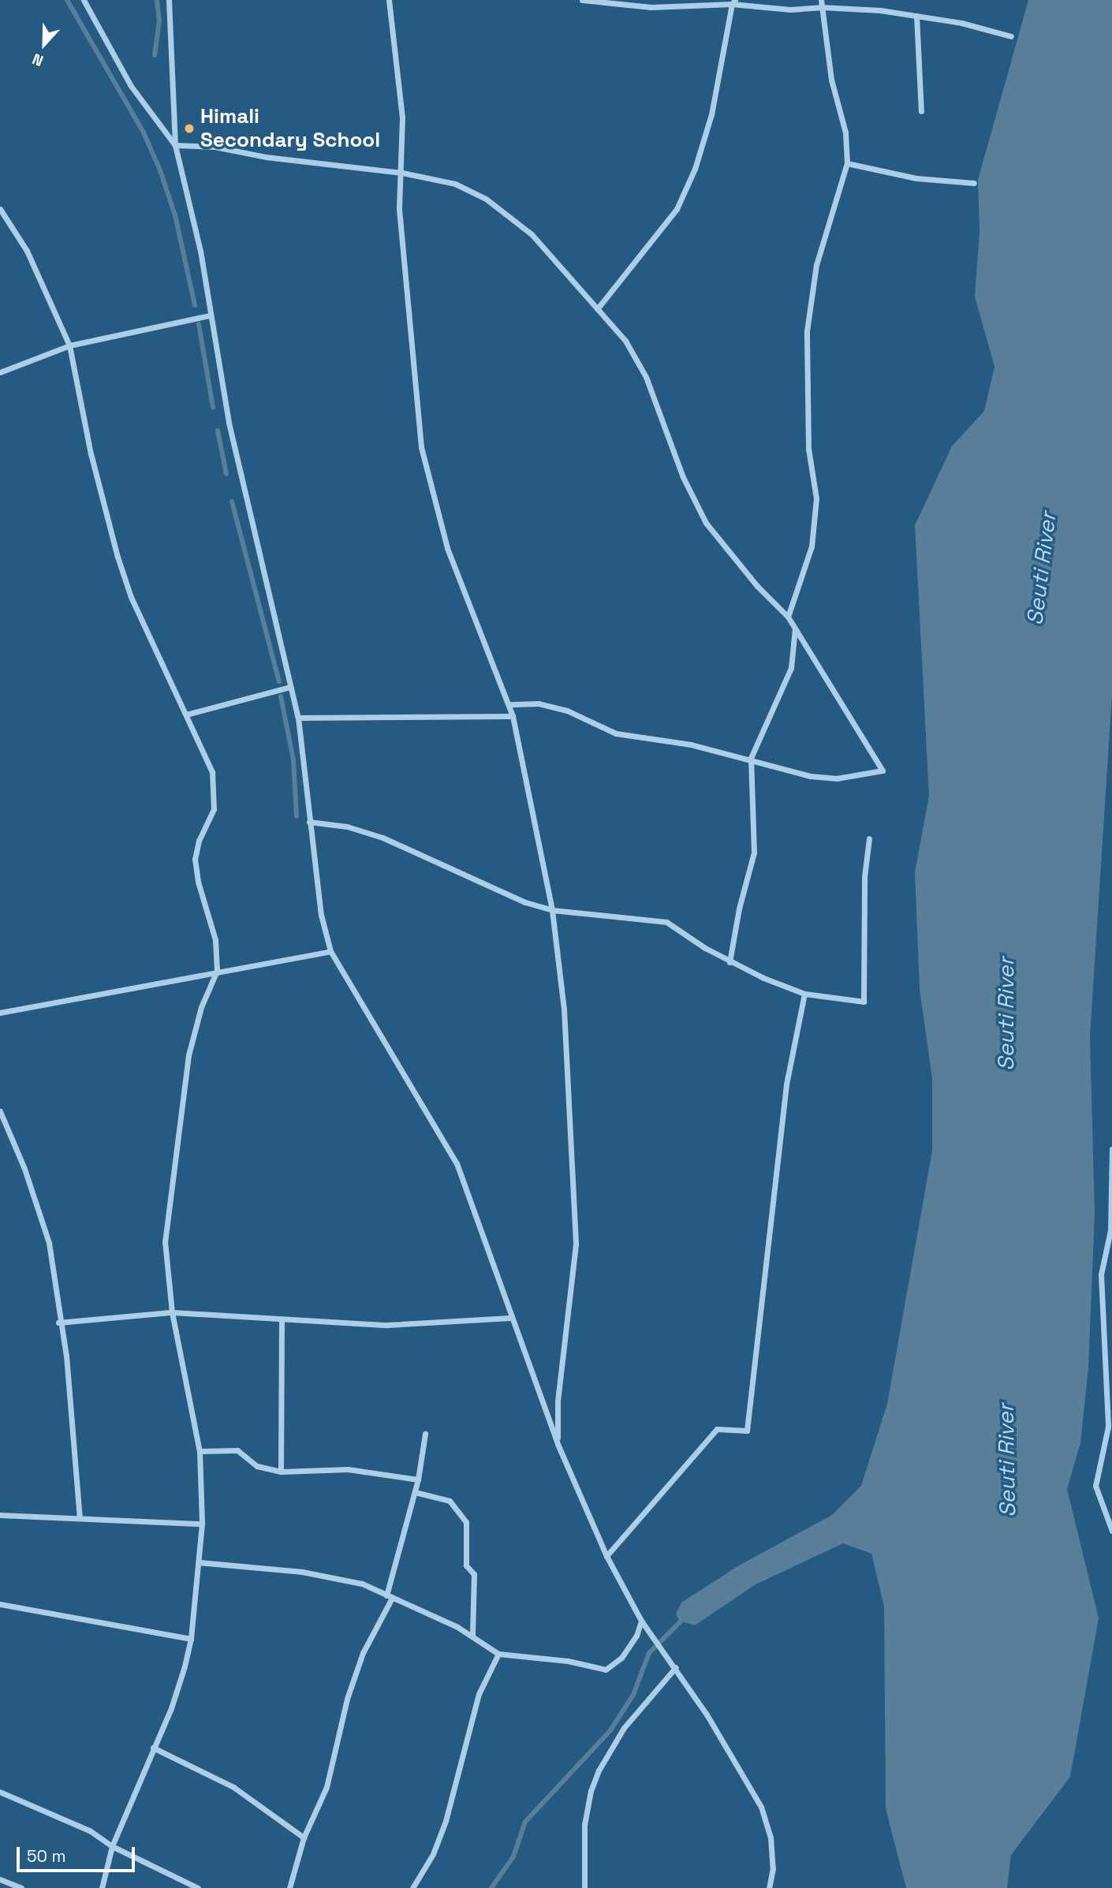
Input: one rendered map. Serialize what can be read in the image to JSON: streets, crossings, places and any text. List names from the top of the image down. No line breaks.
{"water":["Seuti River"],"places":["Himali Secondary School"],"scale_bar":"50 m","north":"bottom"}
